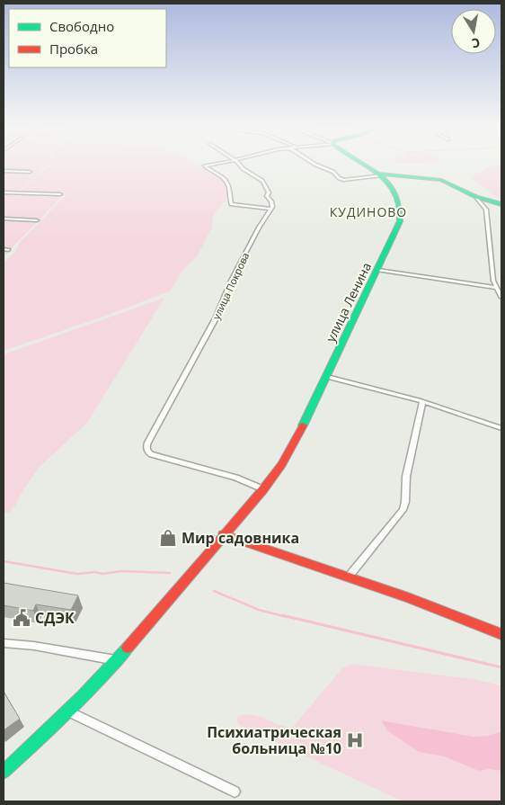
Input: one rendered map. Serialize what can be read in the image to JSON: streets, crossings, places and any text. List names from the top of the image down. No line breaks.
{"streets":{"main road":["улица Ленина"],"street":["улица Покрова"]},"crossings":[["улица Покрова","улица Ленина"]],"districts":["КУДИНОВО"],"places":{"shop":["Мир садовника"],"public building":["СДЭК"],"hospital":["Психиатрическая больница №10"]},"legend":["Свободно","Пробка"],"north":"bottom"}
